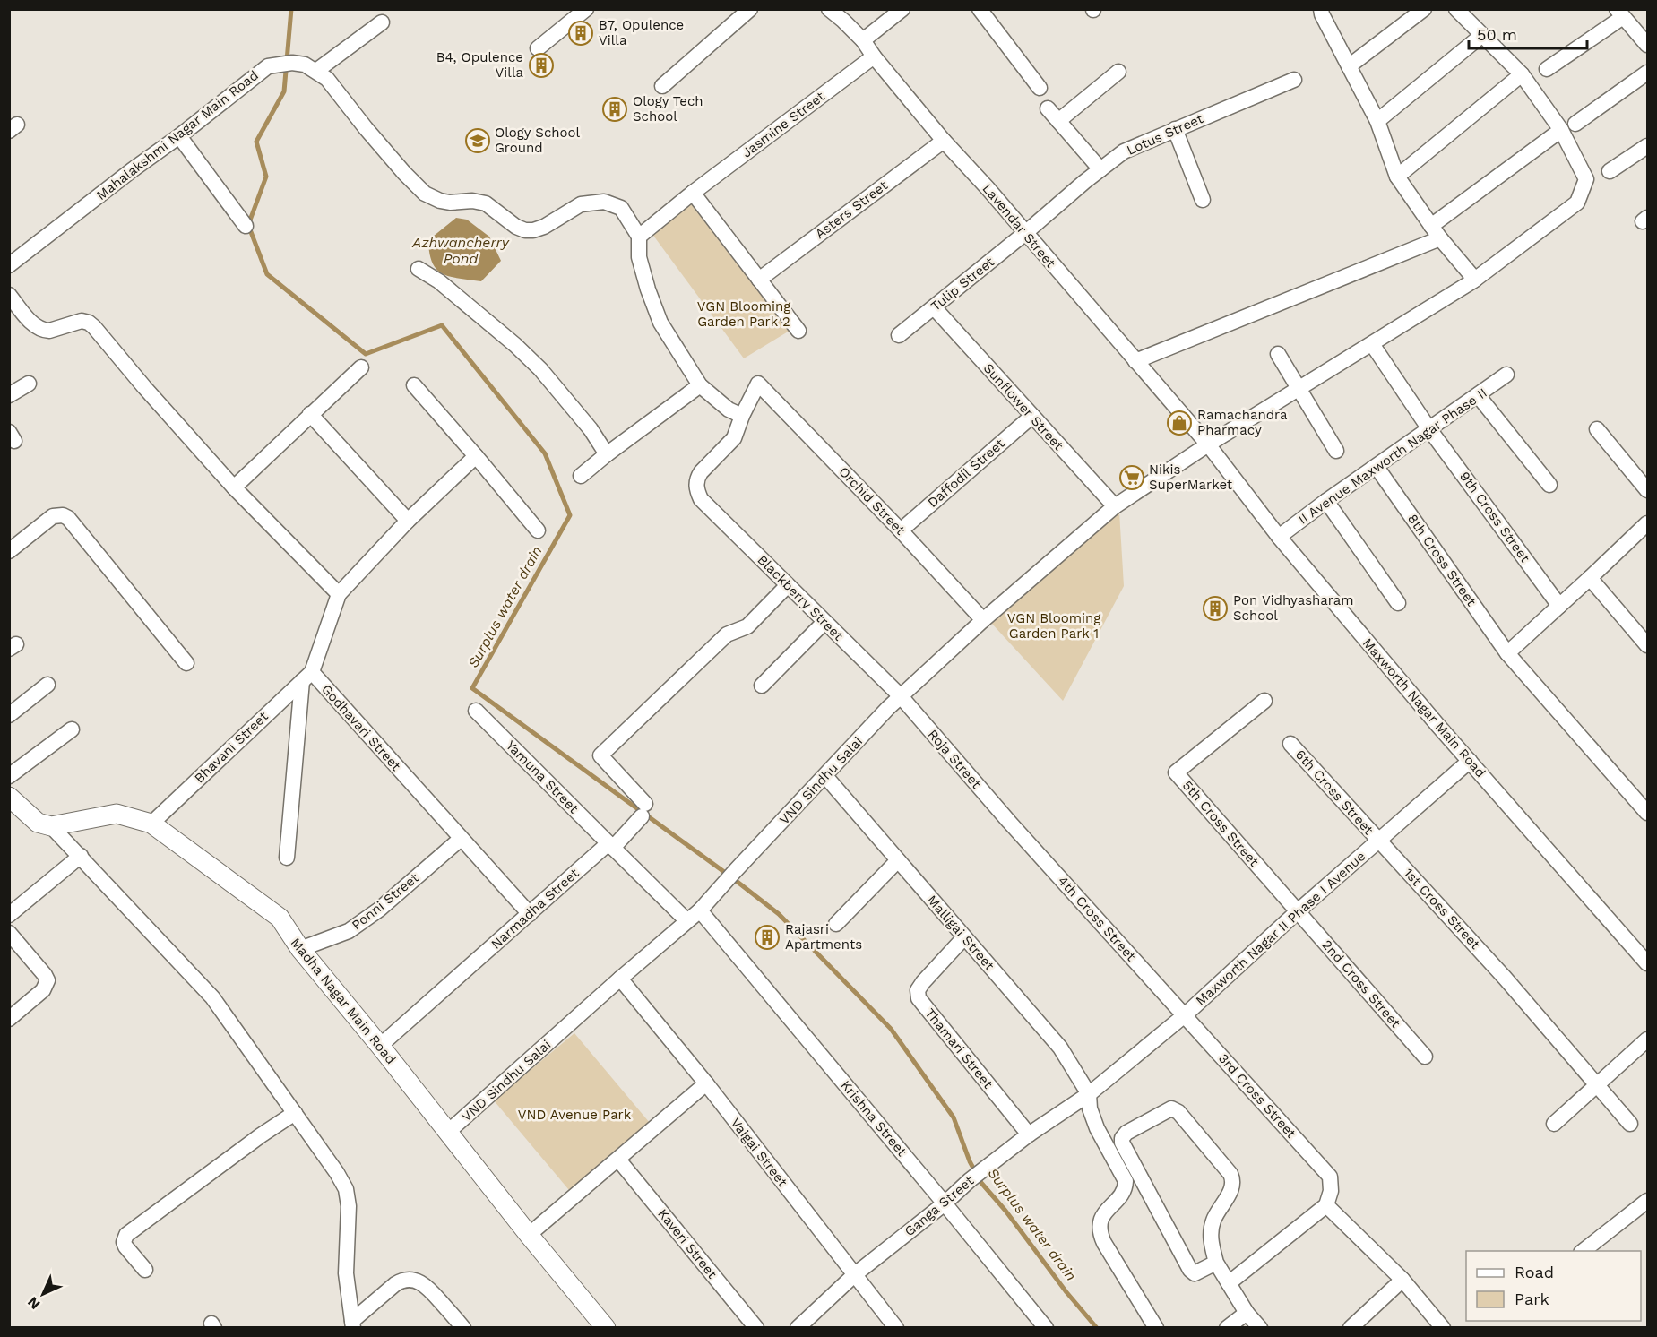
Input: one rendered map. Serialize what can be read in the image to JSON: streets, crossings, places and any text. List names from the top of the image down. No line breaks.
{"streets":{"street":["Jasmine Street","Lotus Street","Mahalakshmi Nagar Main Road","Asters Street","Lavendar Street","Tulip Street","Sunflower Street","II Avenue Maxworth Nagar Phase II","Daffodil Street","Orchid Street","9th Cross Street","8th Cross Street","Blackberry Street","Maxworth Nagar Main Road","Godhavari Street","Bhavani Street","Roja Street","Yamuna Street","VND Sindhu Salai","6th Cross Street","5th Cross Street","Ponni Street","Narmadha Street","1st Cross Street","4th Cross Street","Maxworth Nagar II Phase I Avenue","Malligai Street","2nd Cross Street","Madha Nagar Main Road","Thamari Street","3rd Cross Street","Krishna Street","Vaigai Street","Ganga Street","Kaveri Street"]},"crossings":[["Jasmine Street","Mahalakshmi Nagar Main Road"],["Jasmine Street","Lavendar Street"],["Lotus Street","Lavendar Street"],["Lotus Street","Tulip Street"],["Mahalakshmi Nagar Main Road","Orchid Street"],["Mahalakshmi Nagar Main Road","Blackberry Street"],["Asters Street","Lavendar Street"],["Lavendar Street","Tulip Street"],["Lavendar Street","Maxworth Nagar Main Road"],["Lavendar Street","VND Sindhu Salai"],["Tulip Street","Sunflower Street"],["Sunflower Street","Daffodil Street"],["Sunflower Street","VND Sindhu Salai"],["II Avenue Maxworth Nagar Phase II","9th Cross Street"],["II Avenue Maxworth Nagar Phase II","8th Cross Street"],["II Avenue Maxworth Nagar Phase II","Maxworth Nagar Main Road"],["Daffodil Street","Orchid Street"],["Orchid Street","Blackberry Street"],["Orchid Street","VND Sindhu Salai"],["9th Cross Street","VND Sindhu Salai"],["Blackberry Street","Roja Street"],["Blackberry Street","VND Sindhu Salai"],["Blackberry Street","Narmadha Street"],["Maxworth Nagar Main Road","VND Sindhu Salai"],["Maxworth Nagar Main Road","Maxworth Nagar II Phase I Avenue"],["Godhavari Street","Bhavani Street"],["Godhavari Street","Ponni Street"],["Godhavari Street","Narmadha Street"],["Bhavani Street","Madha Nagar Main Road"],["Roja Street","VND Sindhu Salai"],["Roja Street","4th Cross Street"],["Yamuna Street","Narmadha Street"],["VND Sindhu Salai","Malligai Street"],["VND Sindhu Salai","Madha Nagar Main Road"],["VND Sindhu Salai","Krishna Street"],["VND Sindhu Salai","Vaigai Street"],["6th Cross Street","1st Cross Street"],["6th Cross Street","Maxworth Nagar II Phase I Avenue"],["5th Cross Street","Maxworth Nagar II Phase I Avenue"],["5th Cross Street","2nd Cross Street"],["Ponni Street","Madha Nagar Main Road"],["Narmadha Street","Madha Nagar Main Road"],["1st Cross Street","Maxworth Nagar II Phase I Avenue"],["4th Cross Street","Maxworth Nagar II Phase I Avenue"],["4th Cross Street","3rd Cross Street"],["Maxworth Nagar II Phase I Avenue","Malligai Street"],["Maxworth Nagar II Phase I Avenue","2nd Cross Street"],["Maxworth Nagar II Phase I Avenue","3rd Cross Street"],["Maxworth Nagar II Phase I Avenue","Ganga Street"],["Malligai Street","Thamari Street"],["Malligai Street","Ganga Street"],["Thamari Street","Ganga Street"],["Krishna Street","Ganga Street"],["Vaigai Street","Ganga Street"]],"water":["Azhwancherry Pond","Surplus water drain"],"parks":["VGN Blooming Garden Park 2","VGN Blooming Garden Park 1","VND Avenue Park"],"places":{"building":["B7, Opulence Villa","B4, Opulence Villa","Ology Tech School","Pon Vidhyasharam School","Rajasri Apartments"],"school or university":["Ology School Ground"],"shop":["Ramachandra Pharmacy"],"supermarket":["Nikis SuperMarket"]},"legend":["Road","Park"],"scale_bar":"50 m","north":"bottom left"}
